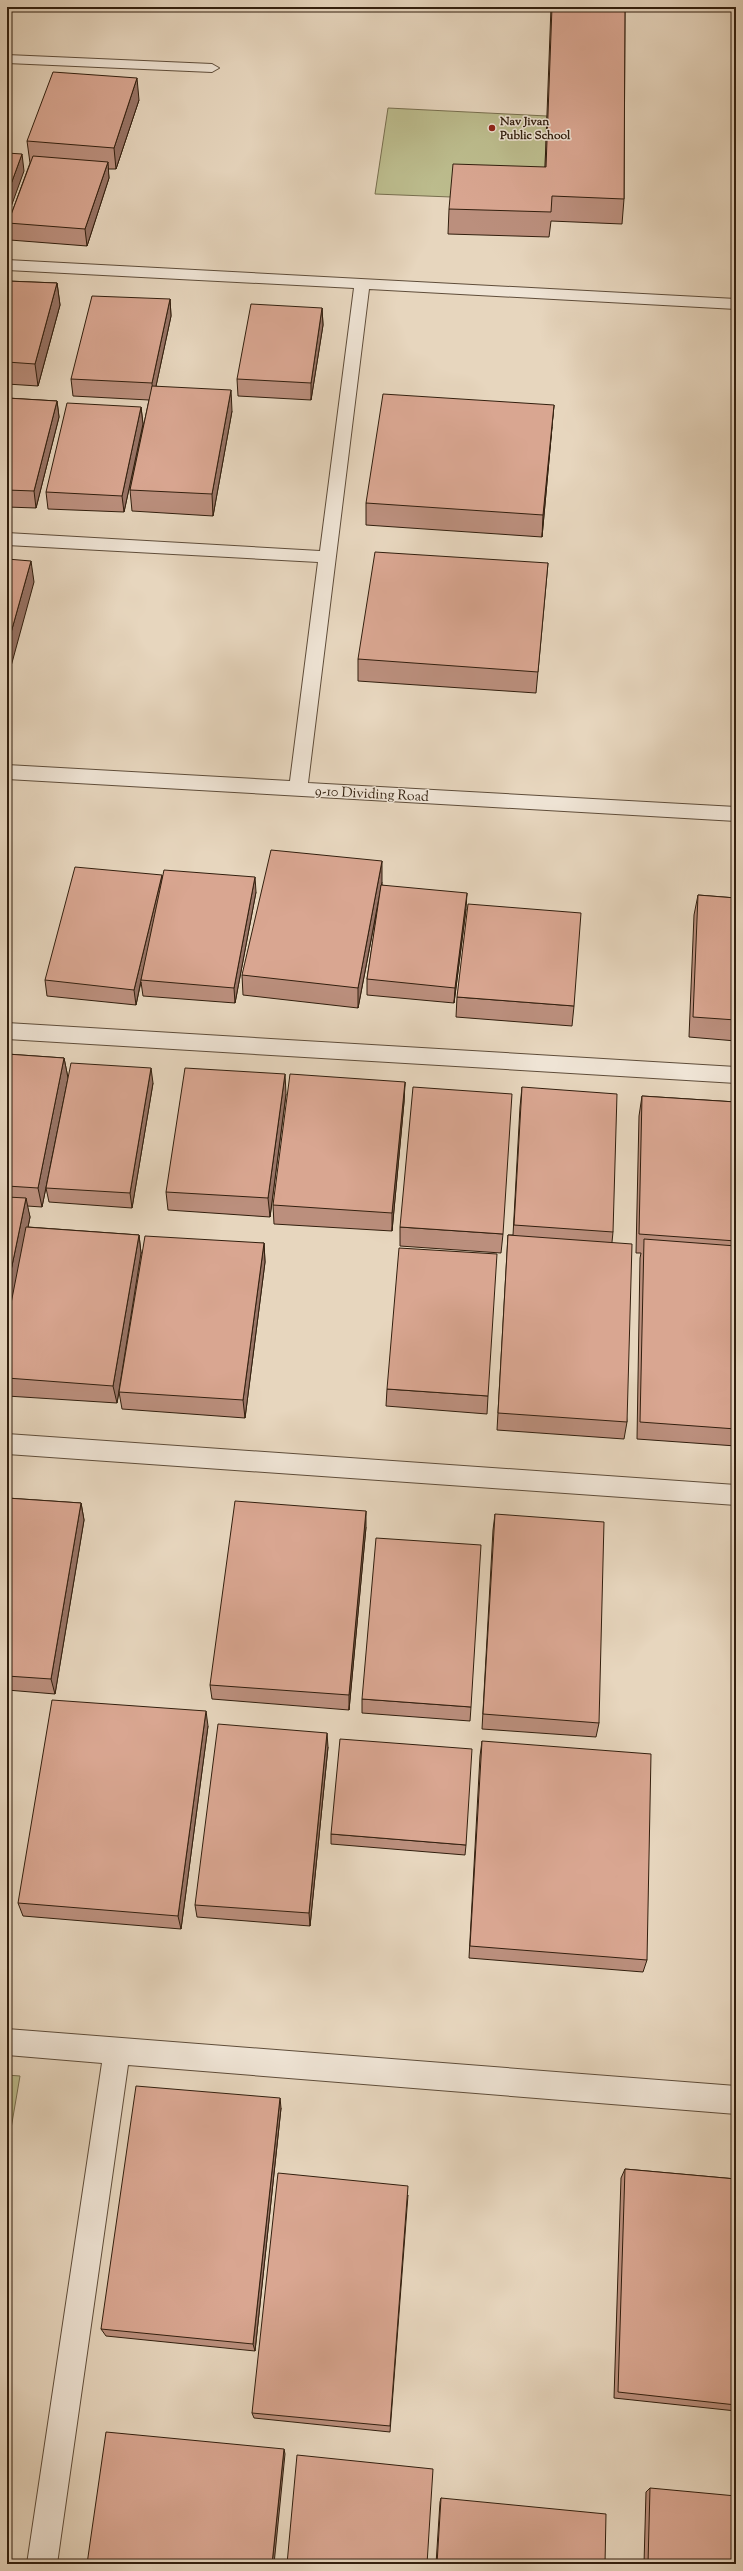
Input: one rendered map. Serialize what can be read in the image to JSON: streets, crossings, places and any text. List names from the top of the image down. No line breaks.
{"streets":{"street":["9-10 Dividing Road"]},"places":["Nav Jivan Public School"]}
